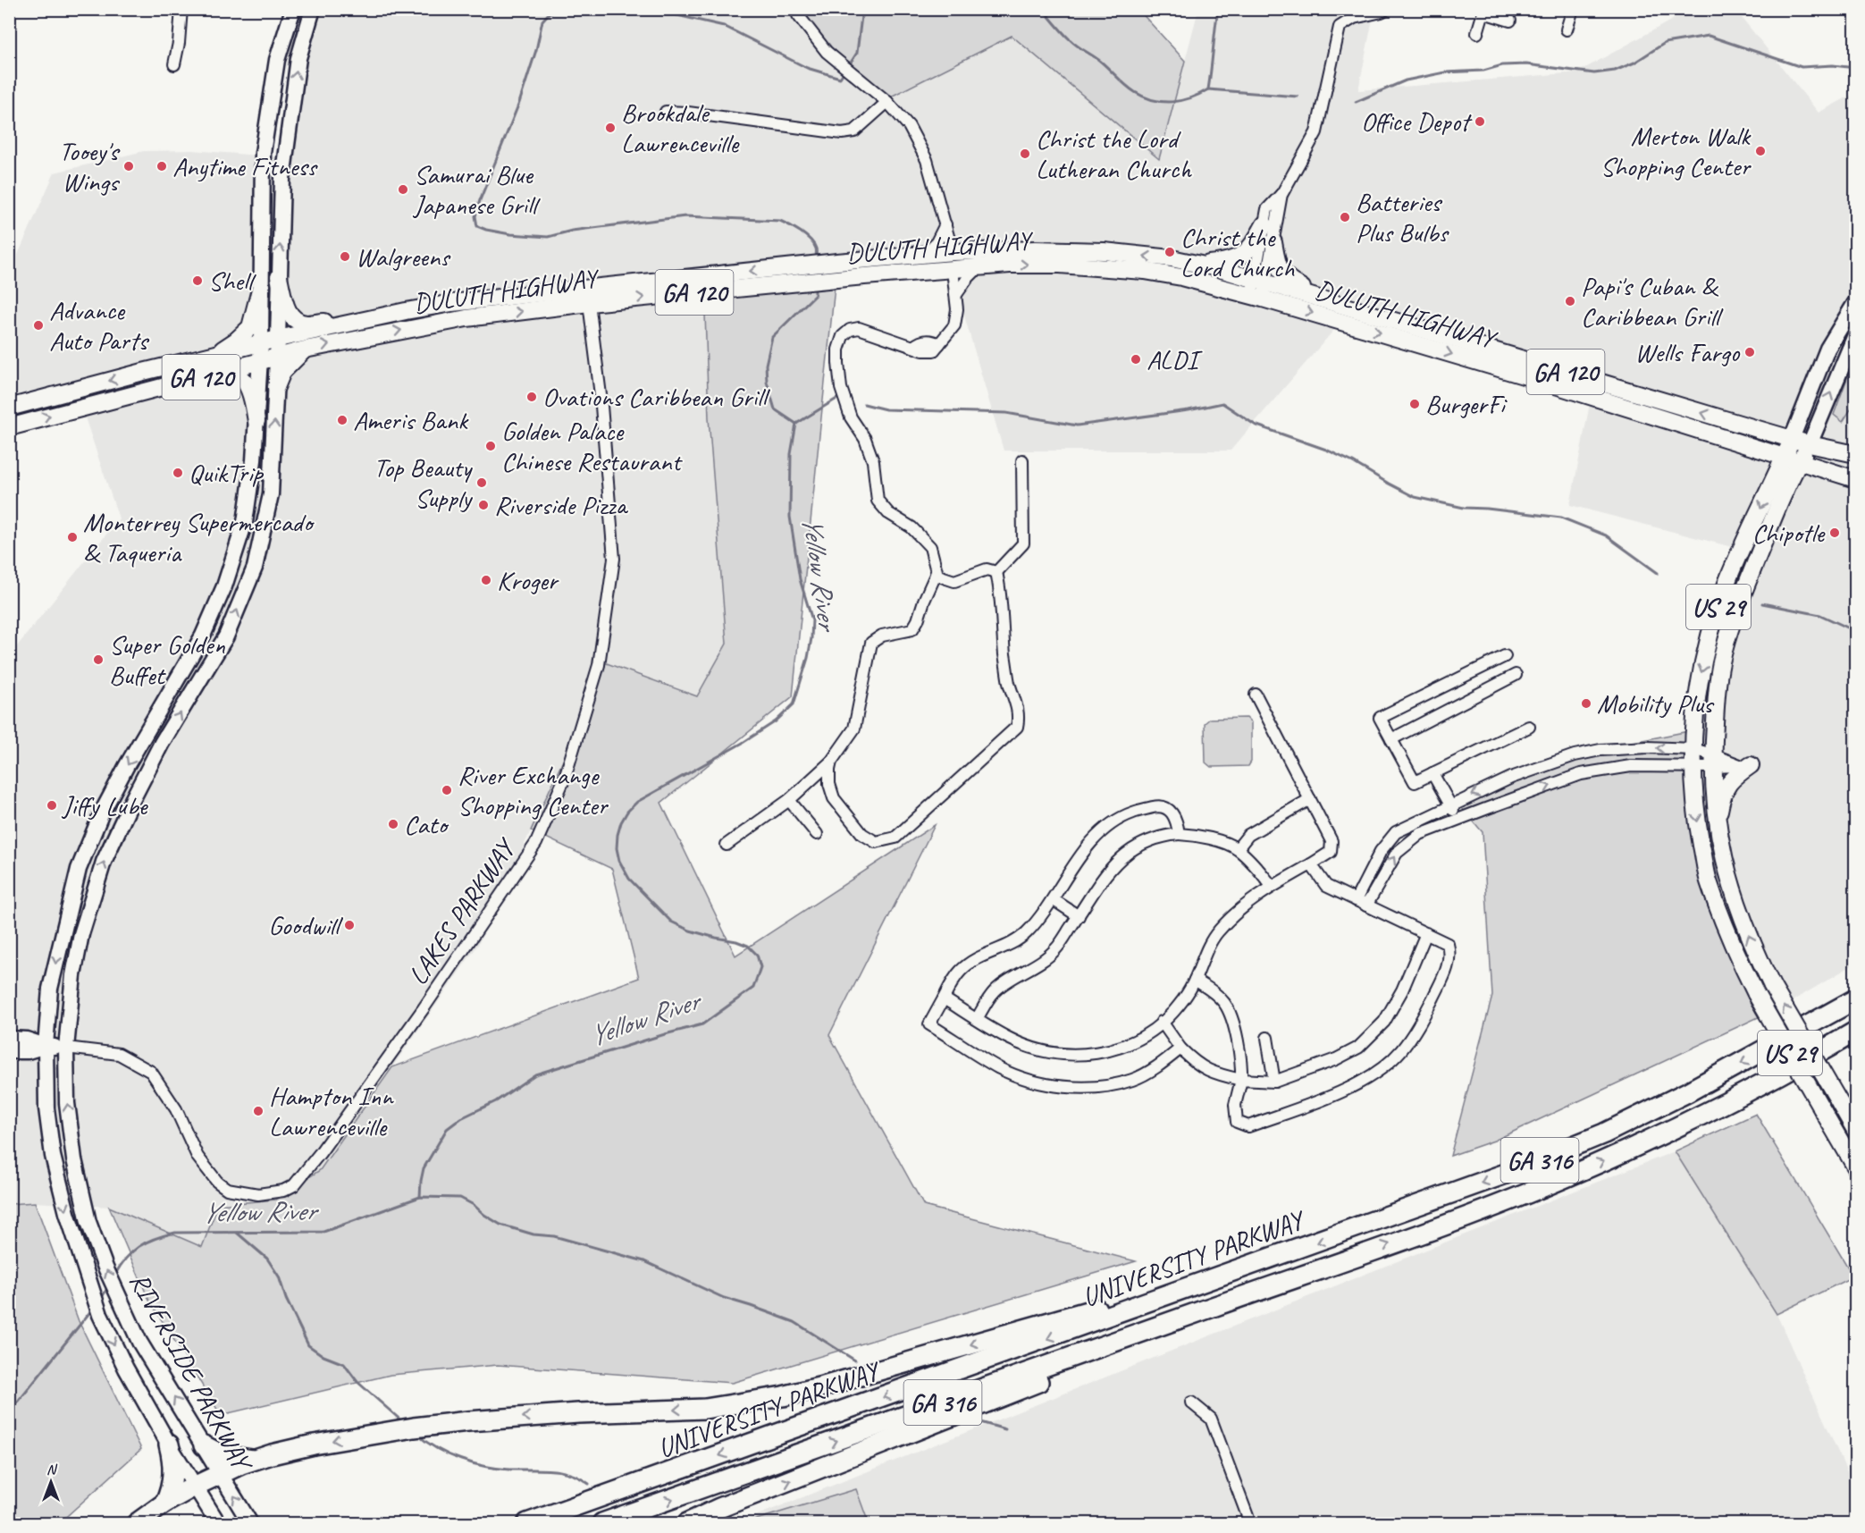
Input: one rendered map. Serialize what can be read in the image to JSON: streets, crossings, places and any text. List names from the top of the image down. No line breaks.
{"streets":{"highway":["GA 316","UNIVERSITY PARKWAY"],"main road":["DULUTH HIGHWAY","GA 120","US 29","RIVERSIDE PARKWAY"],"street":["LAKES PARKWAY"]},"crossings":[["DULUTH HIGHWAY","US 29"],["DULUTH HIGHWAY","LAKES PARKWAY"],["DULUTH HIGHWAY","RIVERSIDE PARKWAY"],["LAKES PARKWAY","RIVERSIDE PARKWAY"]],"water":["Yellow River"],"places":["Office Depot","Brookdale Lawrenceville","Merton Walk Shopping Center","Christ the Lord Lutheran Church","Tooey's Wings","Anytime Fitness","Samurai Blue Japanese Grill","Batteries Plus Bulbs","Christ the Lord Church","Walgreens","Shell","Papi's Cuban & Caribbean Grill","Advance Auto Parts","Wells Fargo","ALDI","Ovations Caribbean Grill","BurgerFi","Ameris Bank","Golden Palace Chinese Restaurant","QuikTrip","Top Beauty Supply","Riverside Pizza","Chipotle","Monterrey Supermercado & Taqueria","Kroger","Super Golden Buffet","Mobility Plus","River Exchange Shopping Center","Jiffy Lube","Cato","Goodwill","Hampton Inn Lawrenceville"],"north":"top"}
